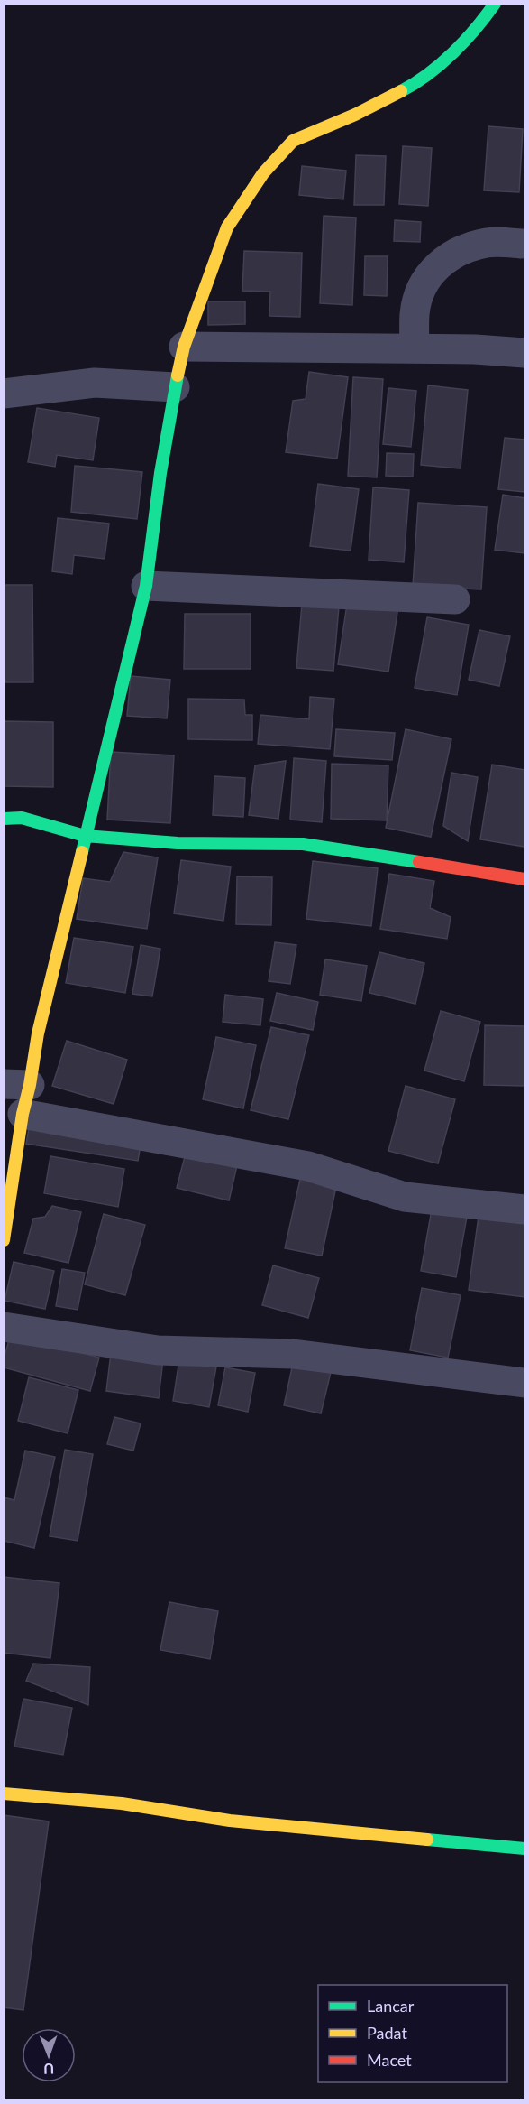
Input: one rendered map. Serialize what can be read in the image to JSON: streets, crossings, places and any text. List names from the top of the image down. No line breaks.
{"legend":["Lancar","Padat","Macet"],"north":"bottom"}
